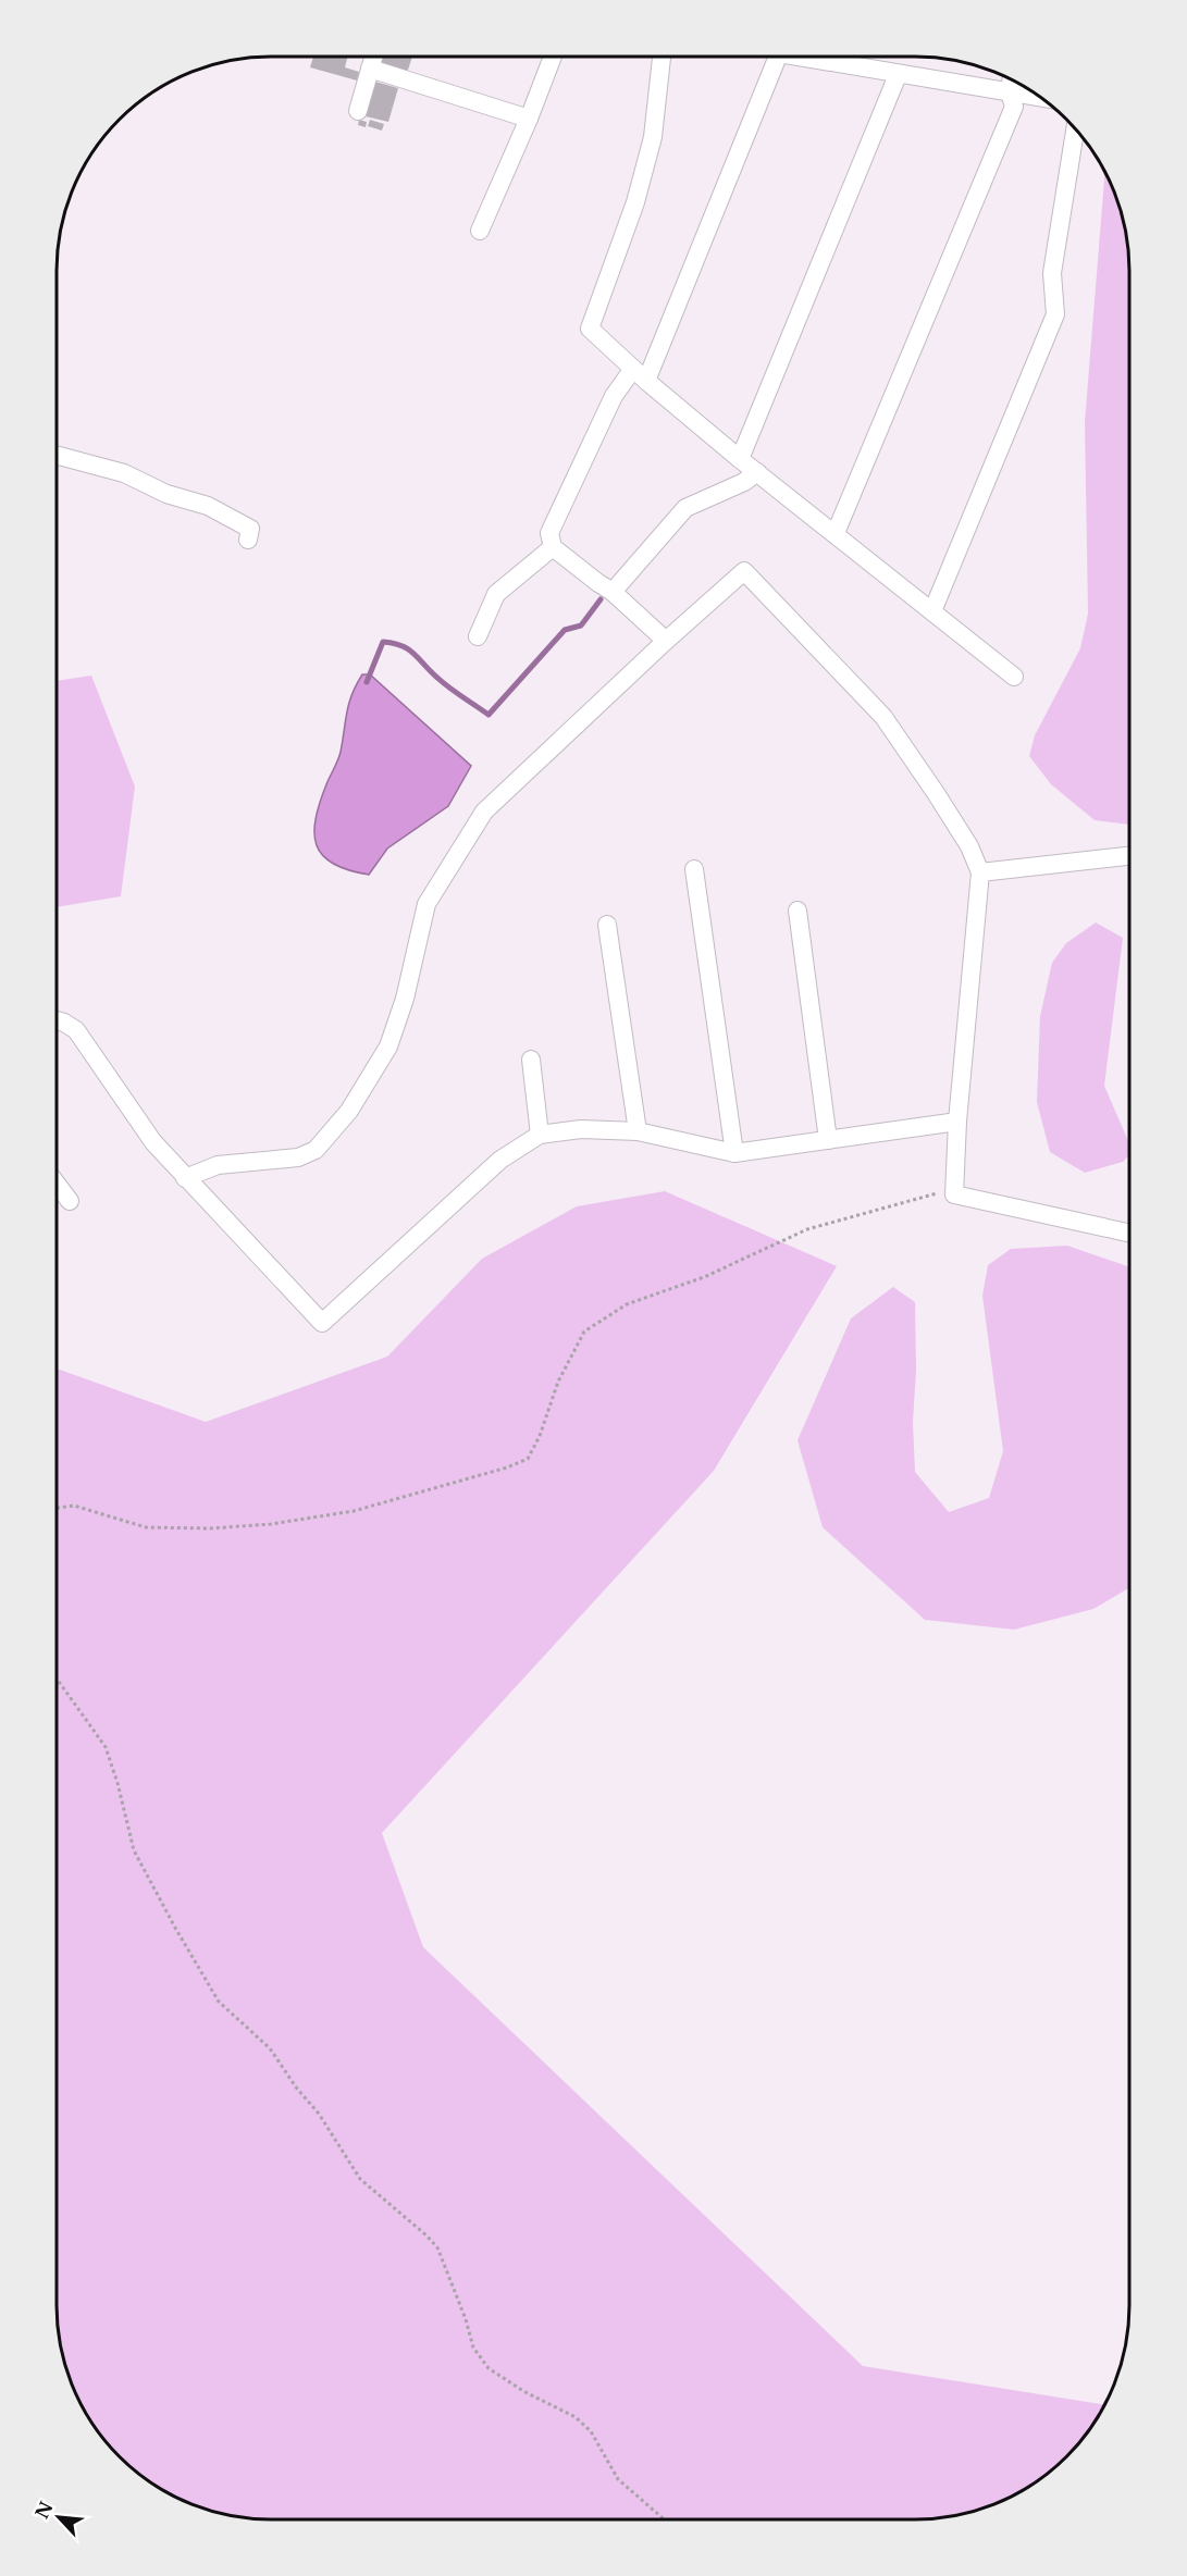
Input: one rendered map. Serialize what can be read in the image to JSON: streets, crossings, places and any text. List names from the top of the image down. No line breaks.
{"north":"top left"}
